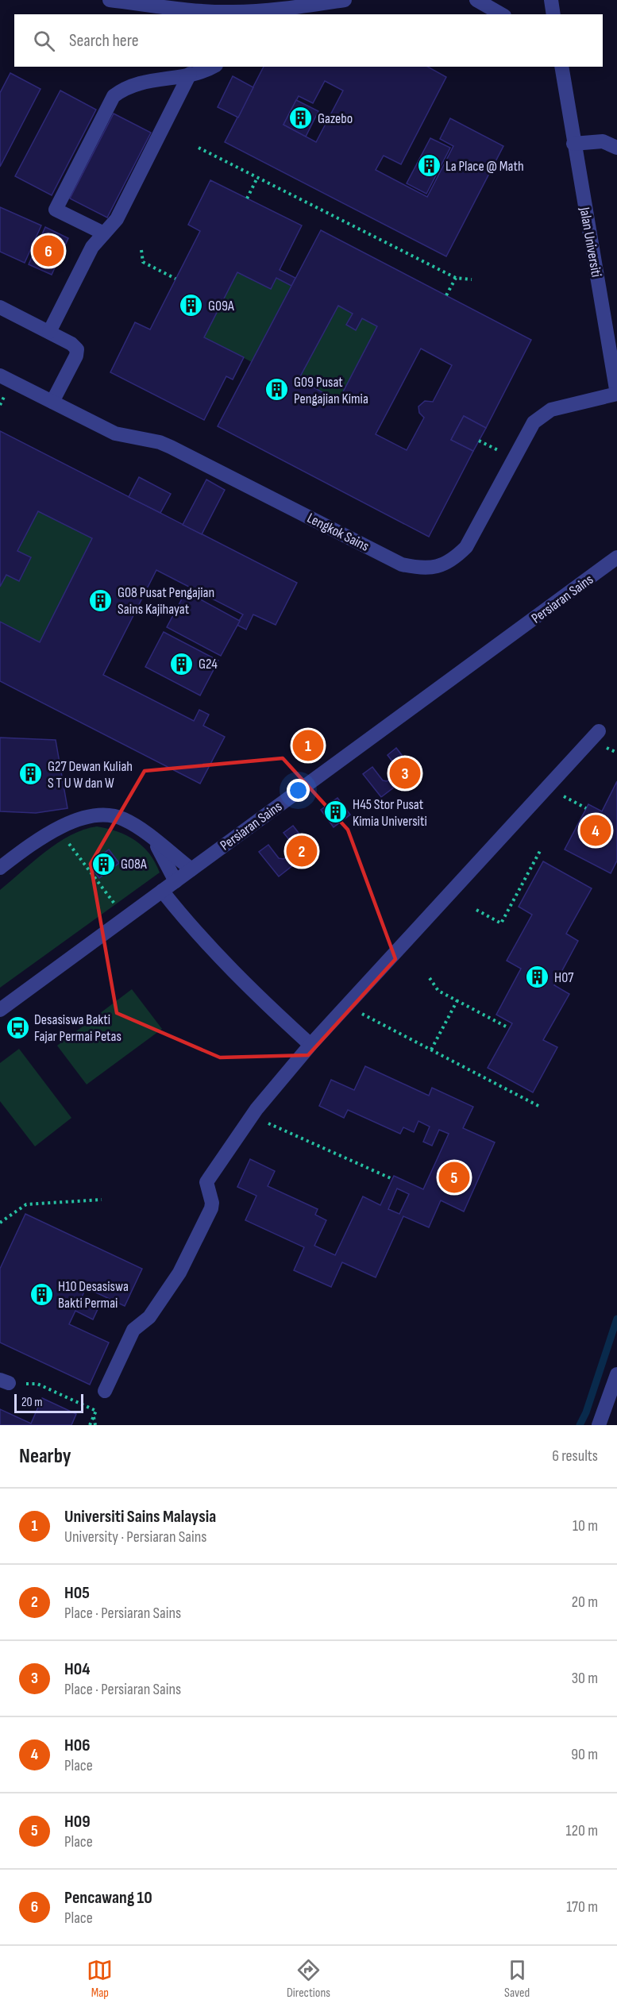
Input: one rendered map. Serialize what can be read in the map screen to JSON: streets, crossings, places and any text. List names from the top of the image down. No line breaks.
{"streets":{"street":["Jalan Universiti","Lengkok Sains","Persiaran Sains"]},"crossings":[["Jalan Universiti","Lengkok Sains"]],"places":{"building":["Gazebo","La Place @ Math","G09A","G09 Pusat Pengajian Kimia","G08 Pusat Pengajian Sains Kajihayat","G24","G27 Dewan Kuliah S T U W dan W","H45 Stor Pusat Kimia Universiti","G08A","H07","H10 Desasiswa Bakti Permai"],"bus stop":["Desasiswa Bakti Fajar Permai Petas"]},"scale_bar":"20 m","page":{"search":"Search here","pins":["6","1","3","4","2","5"],"scale":"20 m","heading":["Nearby","6 results"],"list":[{"mark":"1","name":"Universiti Sains Malaysia","note":"University · Persiaran Sains","value":"10 m"},{"mark":"2","name":"H05","note":"Place · Persiaran Sains","value":"20 m"},{"mark":"3","name":"H04","note":"Place · Persiaran Sains","value":"30 m"},{"mark":"4","name":"H06","note":"Place","value":"90 m"},{"mark":"5","name":"H09","note":"Place","value":"120 m"},{"mark":"6","name":"Pencawang 10","note":"Place","value":"170 m"}],"nav":["Map","Directions","Saved"]}}
